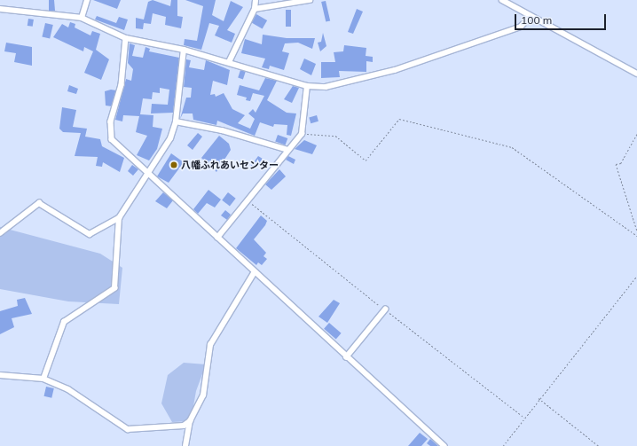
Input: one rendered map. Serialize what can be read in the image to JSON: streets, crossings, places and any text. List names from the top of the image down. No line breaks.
{"places":["八幡ふれあいセンター"],"scale_bar":"100 m"}
